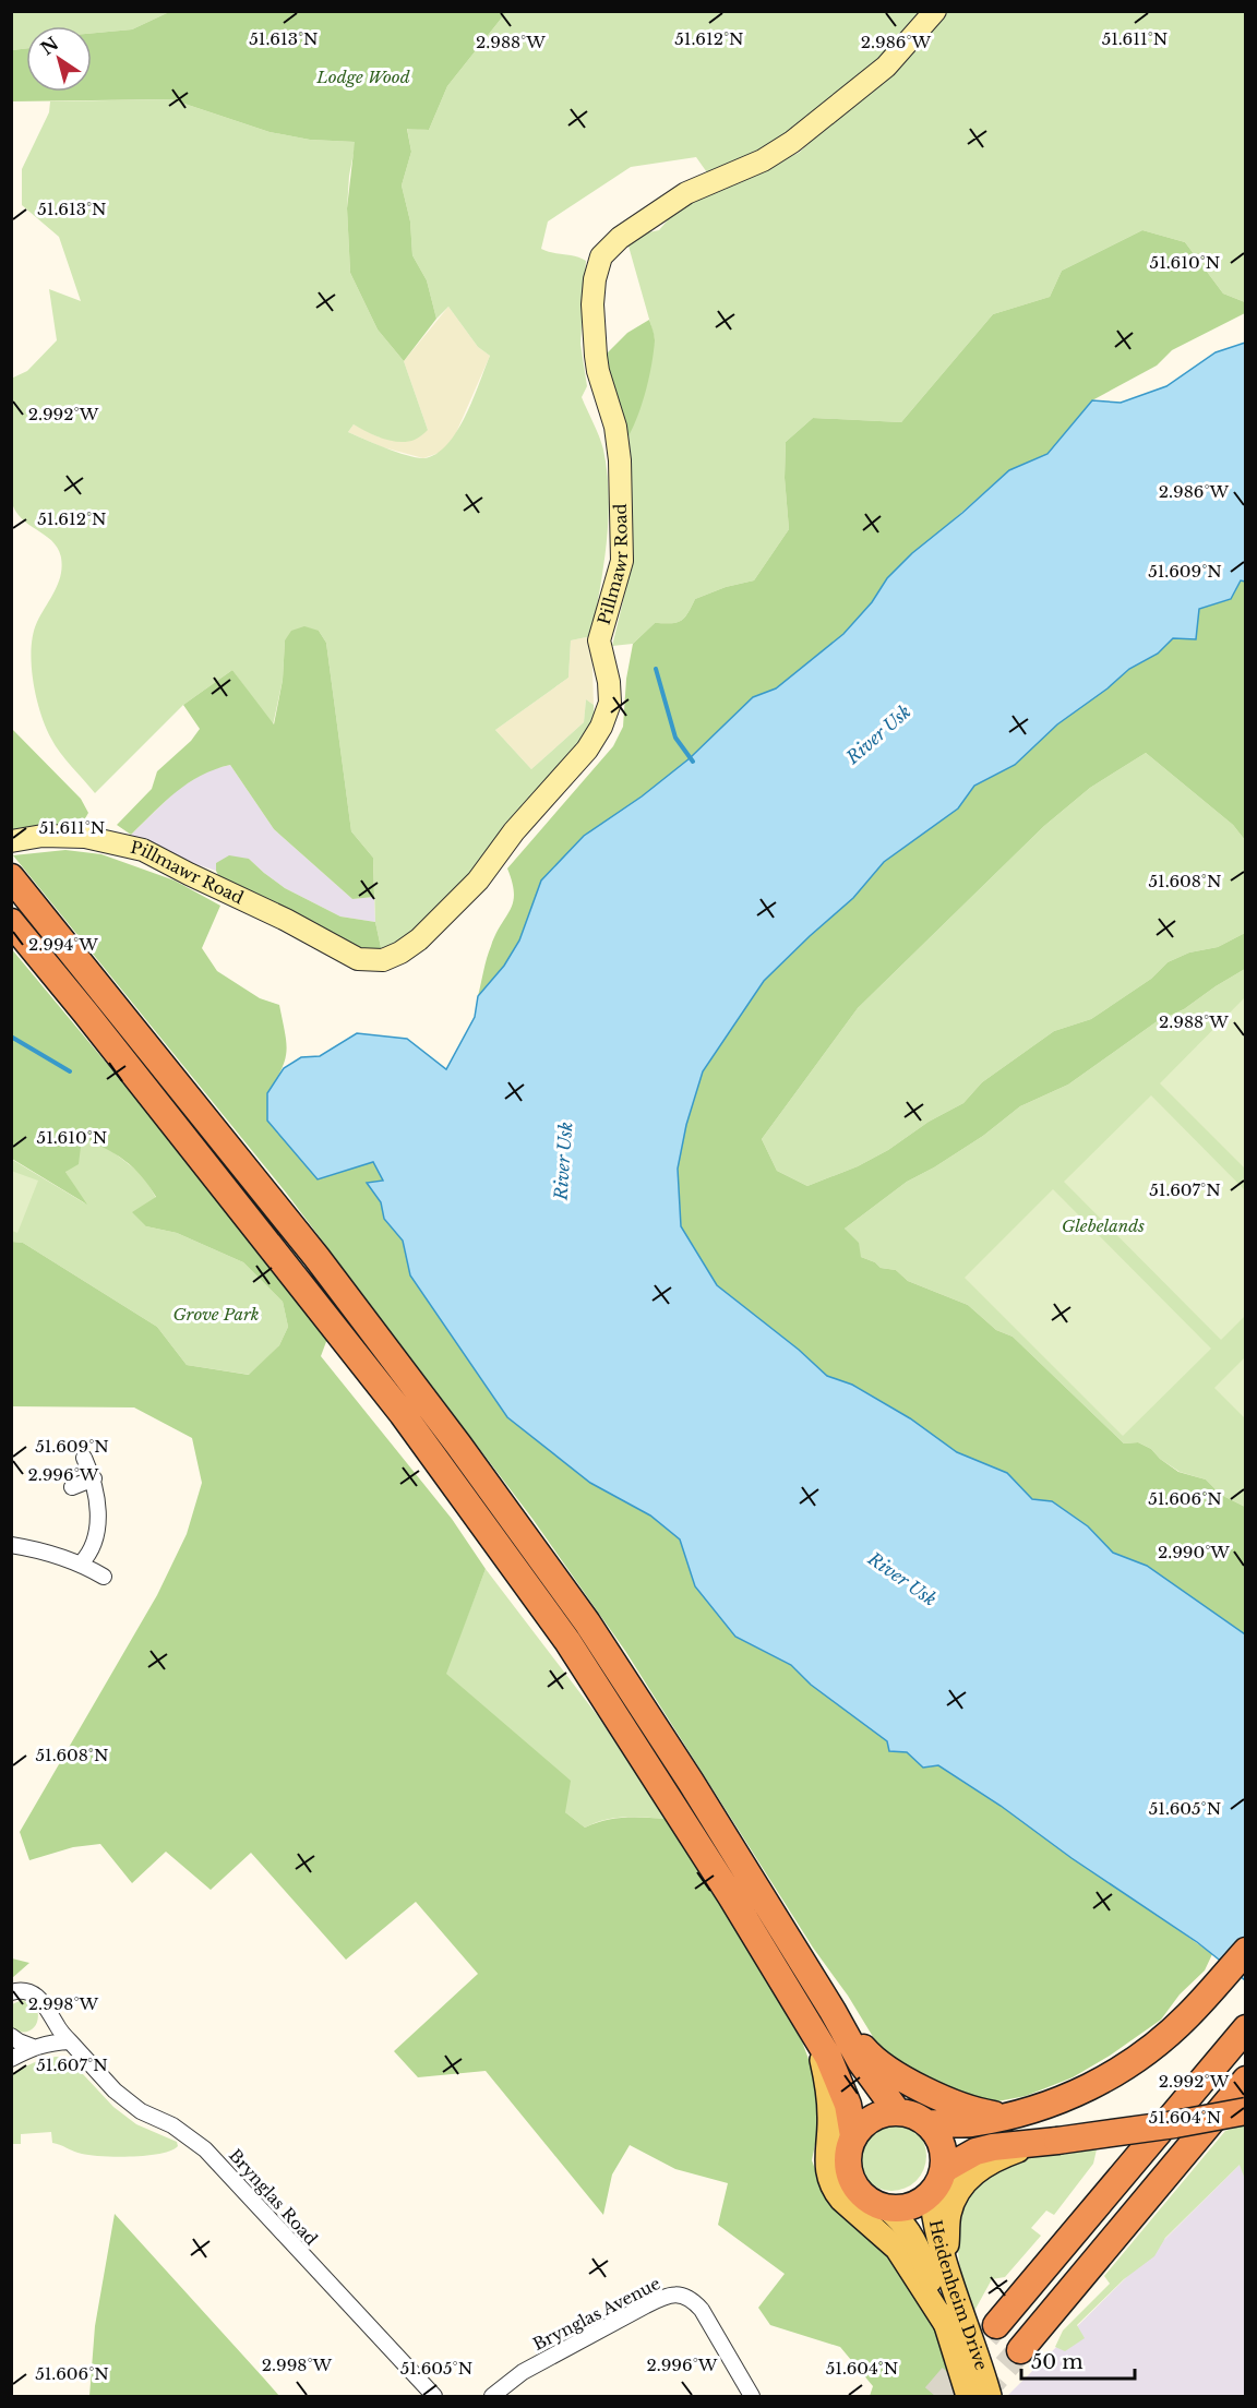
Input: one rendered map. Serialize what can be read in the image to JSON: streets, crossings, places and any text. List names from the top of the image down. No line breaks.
{"streets":{"main road":["Heidenheim Drive"],"street":["Pillmawr Road","Brynglas Road","Brynglas Avenue"]},"water":["River Usk"],"parks":["Lodge Wood","Glebelands","Grove Park"],"scale_bar":"50 m","north":"top left","coordinates":["51.613°N","51.612°N","51.611°N","2.988°W","2.986°W","51.610°N","2.992°W","51.609°N","51.608°N","2.994°W","51.607°N","2.996°W","51.606°N","2.990°W","51.605°N","2.998°W","51.604°N"]}
